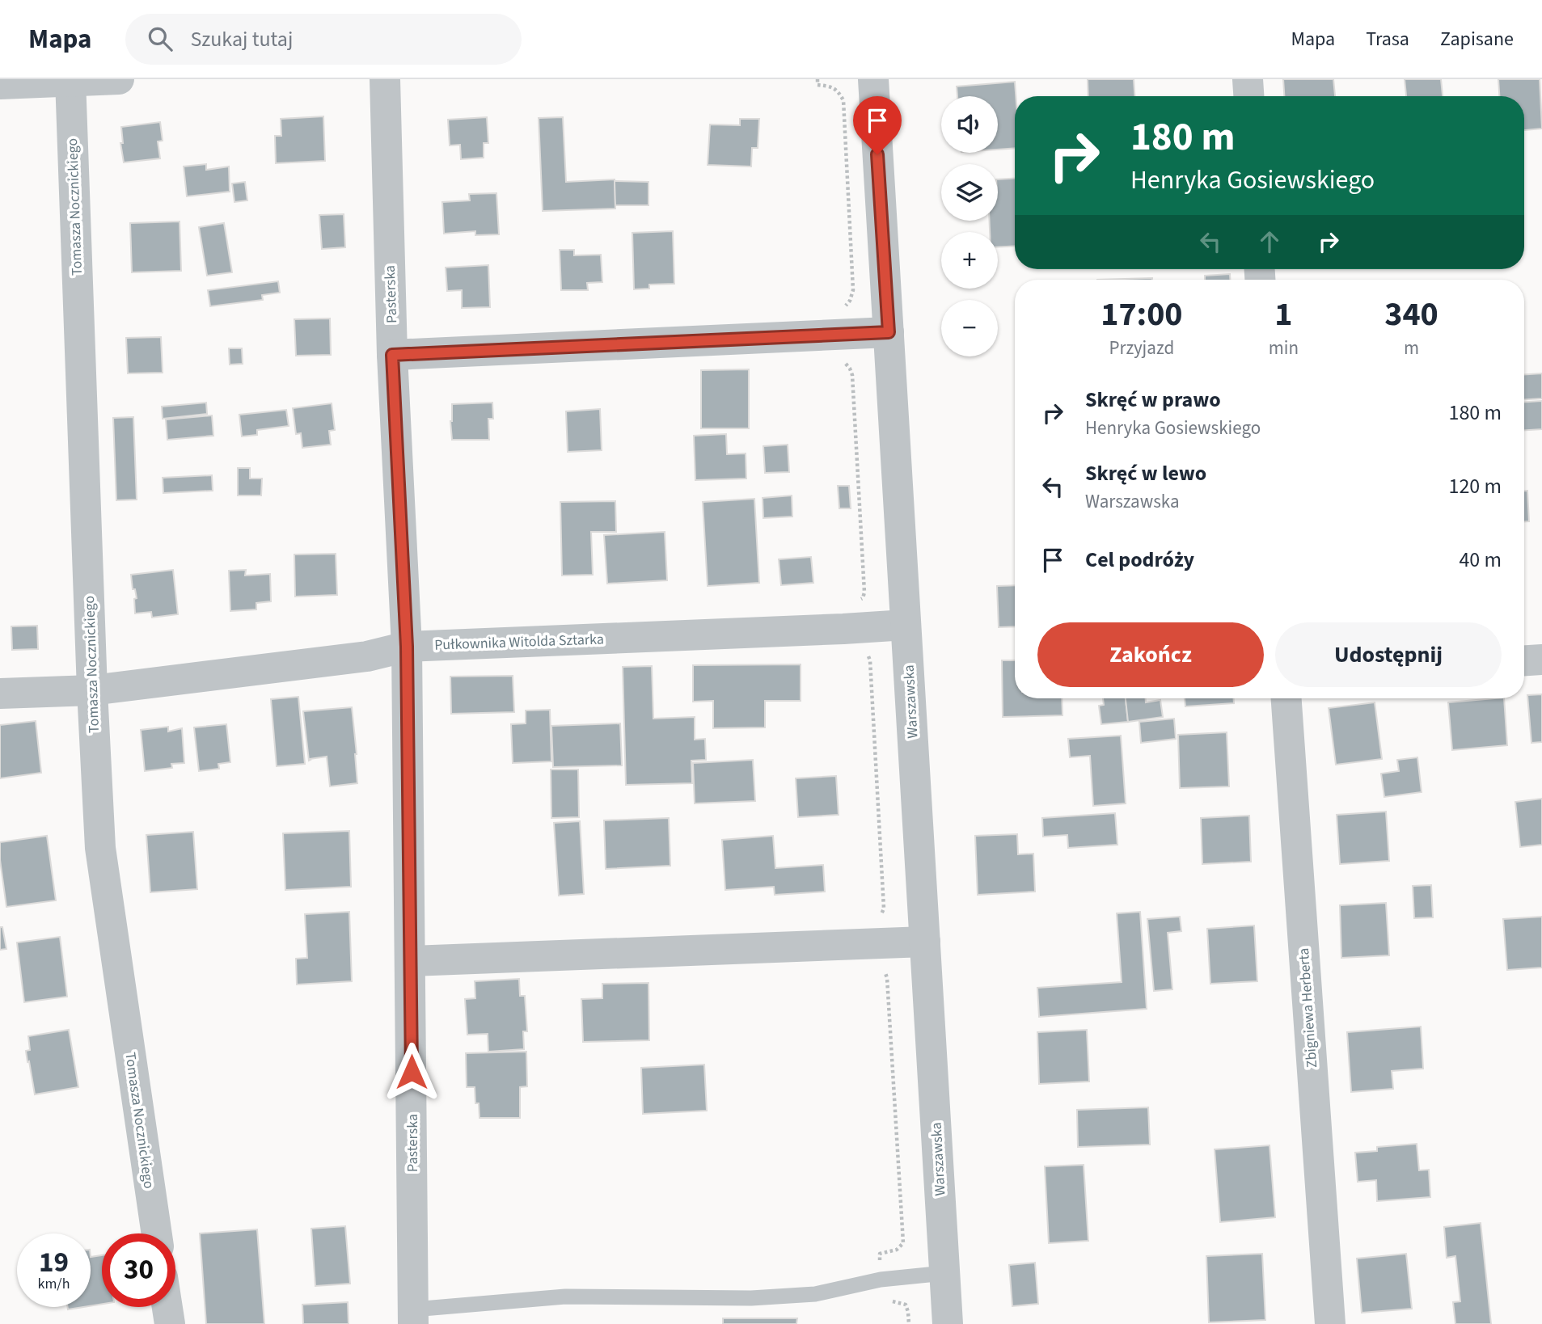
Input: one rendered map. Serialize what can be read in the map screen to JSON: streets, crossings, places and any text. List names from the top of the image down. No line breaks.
{"streets":{"street":["Tomasza Nocznickiego","Pasterska","Pułkownika Witolda Sztarka","Warszawska","Zbigniewa Herberta"]},"crossings":[["Tomasza Nocznickiego","Pułkownika Witolda Sztarka"],["Pasterska","Pułkownika Witolda Sztarka"],["Pułkownika Witolda Sztarka","Warszawska"]],"page":{"header":"Mapa","search":"Szukaj tutaj","nav":["Mapa","Trasa","Zapisane"],"map_buttons":["+","−"],"turn":["180 m","Henryka Gosiewskiego"],"eta":["17:00","Przyjazd","1","min","340","m"],"list":[{"name":"Skręć w prawo","note":"Henryka Gosiewskiego","value":"180 m"},{"name":"Skręć w lewo","note":"Warszawska","value":"120 m"},{"name":"Cel podróży","value":"40 m"}],"buttons":["Zakończ","Udostępnij"],"speed":"19 km/h","limit":"30"}}
